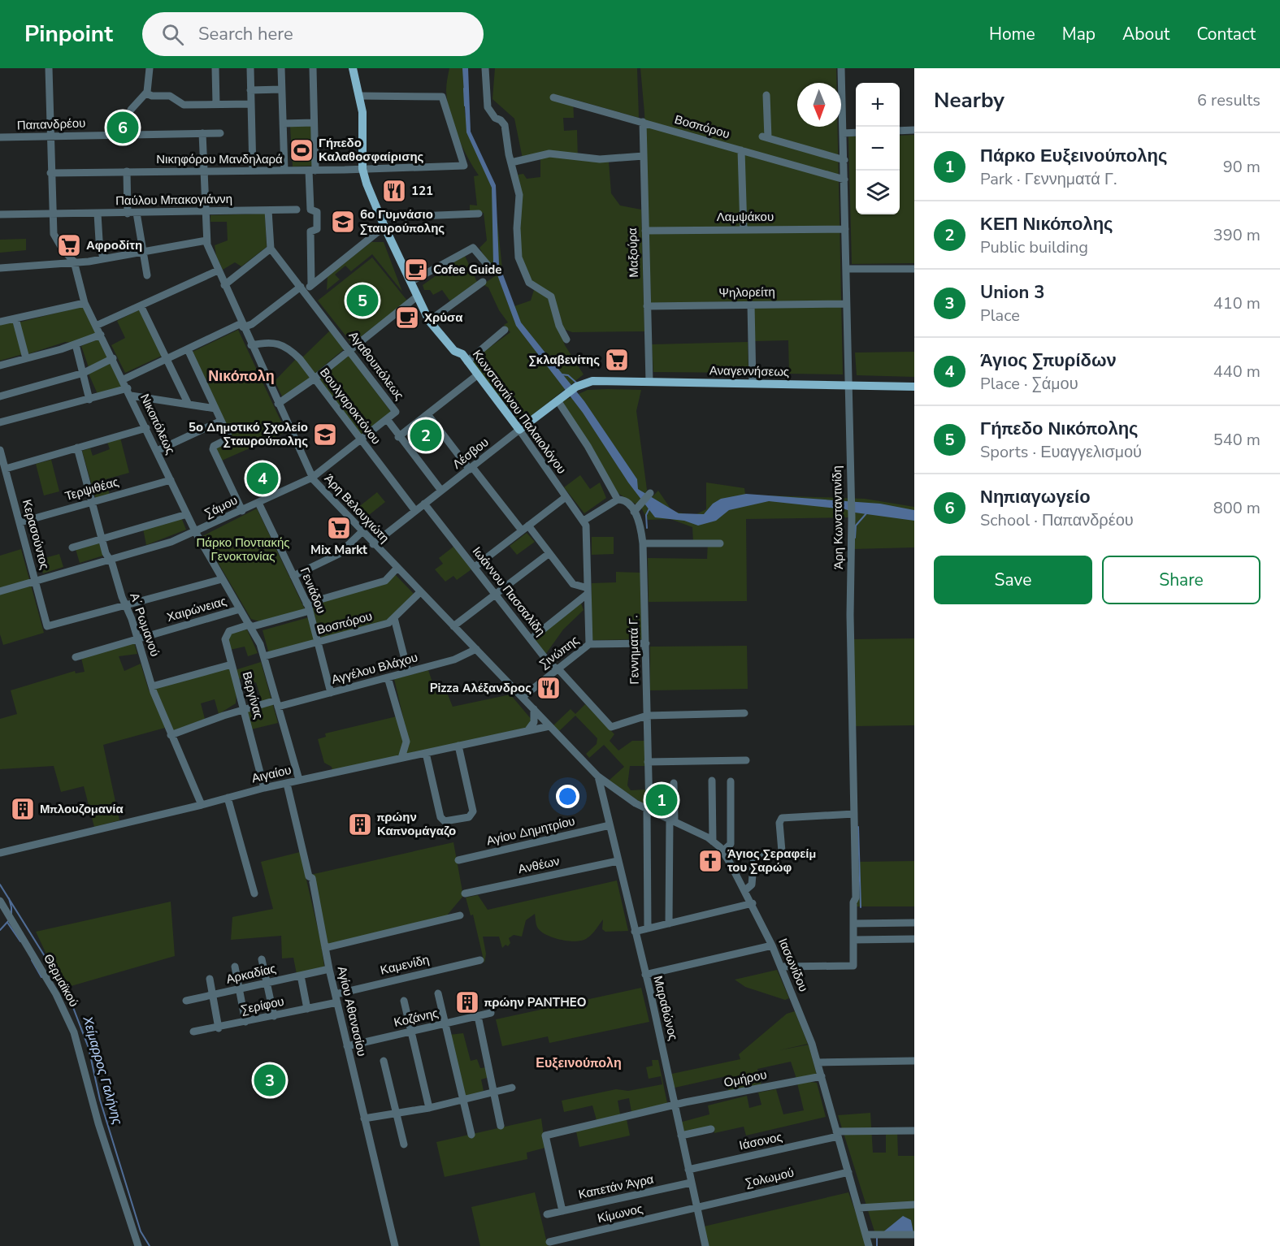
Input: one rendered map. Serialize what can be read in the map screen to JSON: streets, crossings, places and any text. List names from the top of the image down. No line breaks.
{"streets":{"main road":["Αναγεννήσεως","Κωνσταντίνου Παλαιολόγου","Λέσβου"],"street":["Παπανδρέου","Βοσπόρου","Νικηφόρου Μανδηλαρά","Παύλου Μπακογιάννη","Λαμψάκου","Μαξούρα","Ψηλορείτη","Αγαθουπόλεως","Βουλγαροκτόνου","Νικοπόλεως","Τερψιθέας","Σάμου","Άρη Βελουχιώτη","Άρη Κωνσταντινίδη","Κερασούντος","Γενιάδου","Ιωάννου Πασσαλίδη","Χαιρώνειας","Α΄ Ρωμανού","Γεννηματά Γ.","Σινώπης","Αγγέλου Βλάχου","Βεργίνας","Αιγαίου","Αγίου Δημητρίου","Ανθέων","Καμενίδη","Ιασωνίδου","Αρκαδίας","Θερμαϊκού","Σερίφου","Μαραθώνος","Αγίου Αθανασίου","Κοζάνης","Ομήρου","Ιάσονος","Σολωμού","Καπετάν Άγρα","Κίμωνος"]},"crossings":[["Παπανδρέου","Νικοπόλεως"],["Παπανδρέου","Άρη Βελουχιώτη"],["Βοσπόρου","Μαξούρα"],["Βοσπόρου","Νικοπόλεως"],["Βοσπόρου","Άρη Βελουχιώτη"],["Βοσπόρου","Άρη Κωνσταντινίδη"],["Βοσπόρου","Γενιάδου"],["Νικηφόρου Μανδηλαρά","Κωνσταντίνου Παλαιολόγου"],["Νικηφόρου Μανδηλαρά","Νικοπόλεως"],["Νικηφόρου Μανδηλαρά","Άρη Βελουχιώτη"],["Παύλου Μπακογιάννη","Νικοπόλεως"],["Παύλου Μπακογιάννη","Άρη Βελουχιώτη"],["Λαμψάκου","Μαξούρα"],["Λαμψάκου","Άρη Κωνσταντινίδη"],["Μαξούρα","Ψηλορείτη"],["Μαξούρα","Αναγεννήσεως"],["Ψηλορείτη","Άρη Κωνσταντινίδη"],["Αγαθουπόλεως","Σάμου"],["Αναγεννήσεως","Λέσβου"],["Αναγεννήσεως","Άρη Κωνσταντινίδη"],["Βουλγαροκτόνου","Λέσβου"],["Βουλγαροκτόνου","Σάμου"],["Βουλγαροκτόνου","Άρη Βελουχιώτη"],["Κωνσταντίνου Παλαιολόγου","Λέσβου"],["Κωνσταντίνου Παλαιολόγου","Σινώπης"],["Νικοπόλεως","Τερψιθέας"],["Νικοπόλεως","Σάμου"],["Νικοπόλεως","Χαιρώνειας"],["Νικοπόλεως","Αγγέλου Βλάχου"],["Νικοπόλεως","Βεργίνας"],["Νικοπόλεως","Αιγαίου"],["Λέσβου","Άρη Βελουχιώτη"],["Λέσβου","Ιωάννου Πασσαλίδη"],["Τερψιθέας","Κερασούντος"],["Τερψιθέας","Α΄ Ρωμανού"],["Σάμου","Άρη Βελουχιώτη"],["Σάμου","Κερασούντος"],["Σάμου","Γενιάδου"],["Σάμου","Α΄ Ρωμανού"],["Άρη Βελουχιώτη","Σινώπης"],["Άρη Βελουχιώτη","Αγγέλου Βλάχου"],["Άρη Βελουχιώτη","Αιγαίου"],["Άρη Βελουχιώτη","Ιασωνίδου"],["Άρη Βελουχιώτη","Μαραθώνος"],["Άρη Κωνσταντινίδη","Ιασωνίδου"],["Κερασούντος","Α΄ Ρωμανού"],["Γενιάδου","Αγγέλου Βλάχου"],["Ιωάννου Πασσαλίδη","Γεννηματά Γ."],["Ιωάννου Πασσαλίδη","Σινώπης"],["Χαιρώνειας","Α΄ Ρωμανού"],["Α΄ Ρωμανού","Αιγαίου"],["Γεννηματά Γ.","Σινώπης"],["Γεννηματά Γ.","Ιασωνίδου"],["Αγγέλου Βλάχου","Βεργίνας"],["Βεργίνας","Αιγαίου"],["Αιγαίου","Αγίου Αθανασίου"],["Αγίου Δημητρίου","Μαραθώνος"],["Ανθέων","Μαραθώνος"],["Καμενίδη","Αγίου Αθανασίου"],["Ιασωνίδου","Μαραθώνος"],["Ιασωνίδου","Ομήρου"],["Ιασωνίδου","Ιάσονος"],["Ιασωνίδου","Σολωμού"],["Αρκαδίας","Αγίου Αθανασίου"],["Σερίφου","Αγίου Αθανασίου"],["Μαραθώνος","Ομήρου"],["Μαραθώνος","Ιάσονος"],["Μαραθώνος","Σολωμού"],["Μαραθώνος","Καπετάν Άγρα"],["Μαραθώνος","Κίμωνος"],["Αγίου Αθανασίου","Κοζάνης"],["Ομήρου","Καπετάν Άγρα"],["Σολωμού","Κίμωνος"]],"districts":["Νικόπολη","Ευξεινούπολη"],"water":["Χείμαρρος Γαλήνης"],"parks":["Πάρκο Ποντιακής Γενοκτονίας"],"places":{"sports":["Γήπεδο Καλαθοσφαίρισης"],"restaurant":["121","Pizza Αλέξανδρος"],"school or university":["6ο Γυμνάσιο Σταυρούπολης","5ο Δημοτικό Σχολείο Σταυρούπολης"],"supermarket":["Αφροδίτη","Σκλαβενίτης","Mix Markt"],"cafe":["Cofee Guide","Χρύσα"],"building":["Μπλουζομανία","πρώην Καπνομάγαζο","πρώην PANTHEO"],"church":["Άγιος Σεραφείμ του Σαρώφ"]},"north":"bottom","page":{"header":"Pinpoint","search":"Search here","nav":["Home","Map","About","Contact"],"heading":["Nearby","6 results"],"map_buttons":["+","−"],"pins":["6","5","2","4","1","3"],"list":[{"mark":"1","name":"Πάρκο Ευξεινούπολης","note":"Park · Γεννηματά Γ.","value":"90 m"},{"mark":"2","name":"ΚΕΠ Νικόπολης","note":"Public building","value":"390 m"},{"mark":"3","name":"Union 3","note":"Place","value":"410 m"},{"mark":"4","name":"Άγιος Σπυρίδων","note":"Place · Σάμου","value":"440 m"},{"mark":"5","name":"Γήπεδο Νικόπολης","note":"Sports · Ευαγγελισμού","value":"540 m"},{"mark":"6","name":"Νηπιαγωγείο","note":"School · Παπανδρέου","value":"800 m"}],"buttons":["Save","Share"]}}
